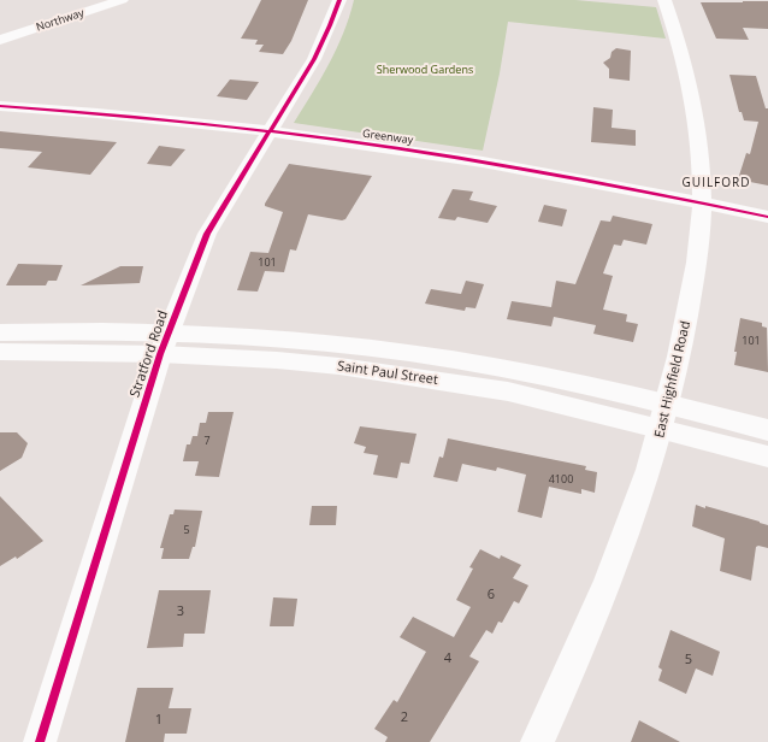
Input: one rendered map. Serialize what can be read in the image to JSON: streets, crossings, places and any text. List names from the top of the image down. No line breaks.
{"streets":{"main road":["Saint Paul Street"],"street":["Northway","Greenway","Stratford Road","East Highfield Road"]},"crossings":[["Greenway","Stratford Road"],["Greenway","East Highfield Road"],["Stratford Road","Saint Paul Street"],["Saint Paul Street","East Highfield Road"]],"districts":["GUILFORD"],"parks":["Sherwood Gardens"],"house_numbers":["101","101","7","4100","5","6","3","4","5","2","1"]}
